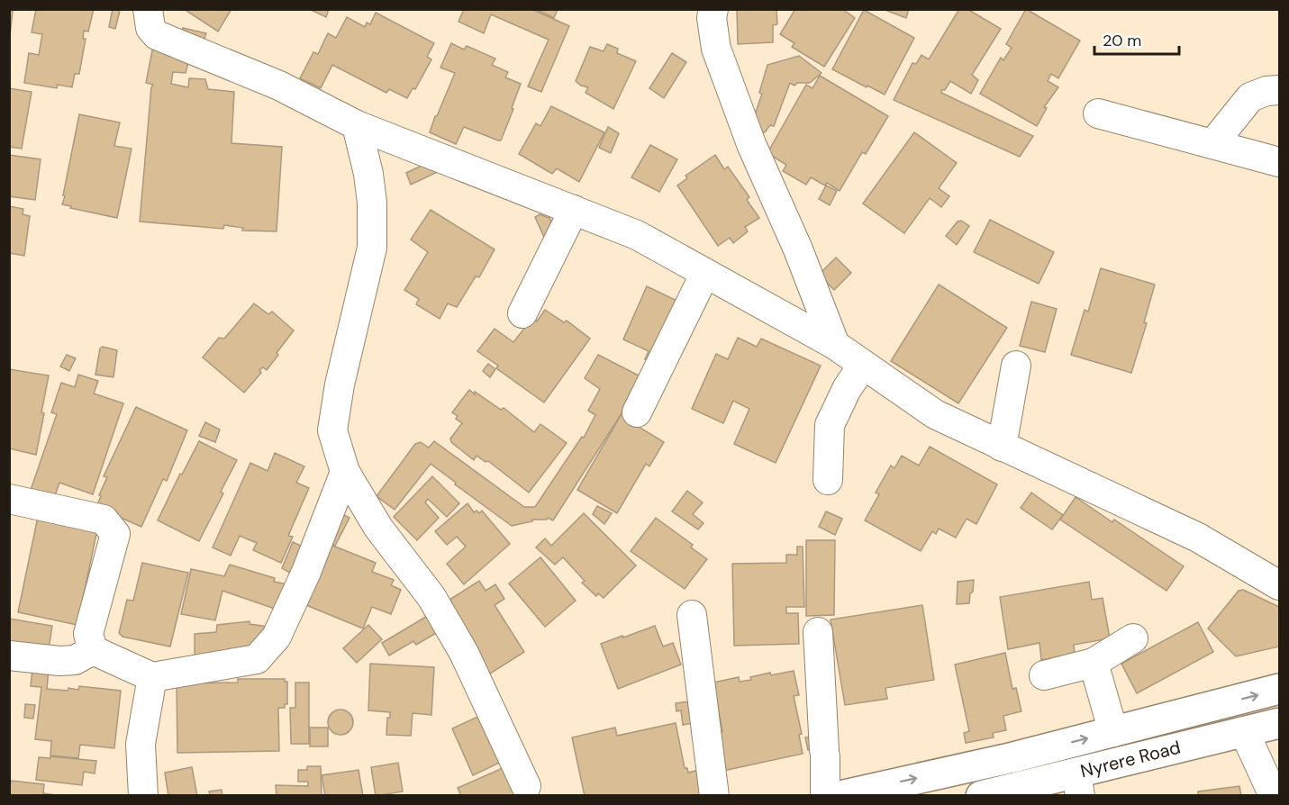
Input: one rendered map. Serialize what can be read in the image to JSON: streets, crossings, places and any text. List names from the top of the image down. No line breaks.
{"streets":{"main road":["Nyrere Road"]},"scale_bar":"20 m"}
